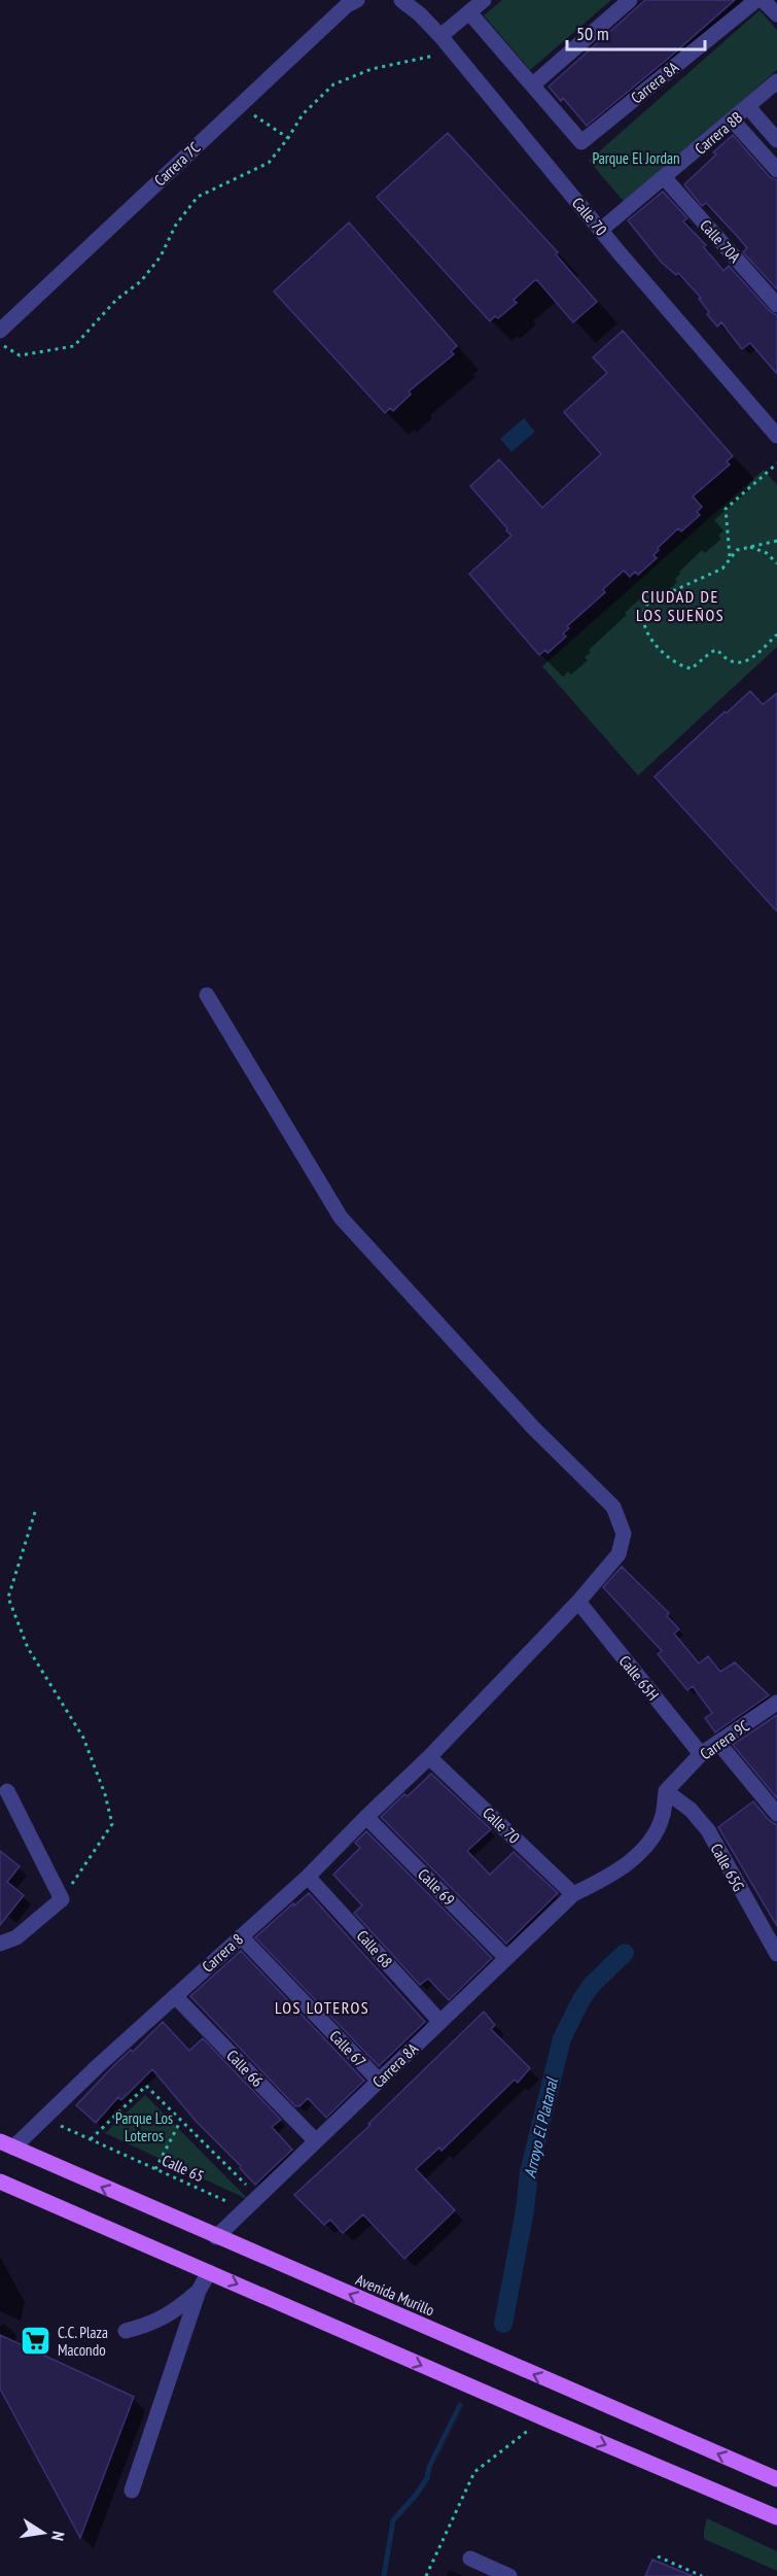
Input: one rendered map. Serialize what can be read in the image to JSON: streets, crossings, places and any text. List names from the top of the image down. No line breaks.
{"streets":{"main road":["Avenida Murillo"],"street":["Carrera 8A","Carrera 8B","Carrera 7C","Calle 70","Calle 70A","Calle 65H","Carrera 9C","Calle 65G","Calle 69","Calle 68","Carrera 8","Calle 67","Calle 66"],"path":["Calle 65"]},"crossings":[["Carrera 8A","Calle 70"],["Carrera 8A","Carrera 9C"],["Carrera 8A","Calle 65G"],["Carrera 8A","Calle 69"],["Carrera 8A","Calle 68"],["Carrera 8A","Calle 67"],["Carrera 8A","Calle 66"],["Carrera 8A","Calle 65"],["Carrera 8A","Avenida Murillo"],["Carrera 8B","Calle 70"],["Carrera 8B","Calle 70A"],["Calle 70","Carrera 8"],["Calle 65H","Carrera 9C"],["Calle 65H","Carrera 8"],["Carrera 9C","Calle 65G"],["Calle 69","Carrera 8"],["Calle 68","Carrera 8"],["Carrera 8","Calle 67"],["Carrera 8","Calle 66"],["Carrera 8","Calle 65"],["Carrera 8","Avenida Murillo"]],"districts":["CIUDAD DE LOS SUEÑOS","LOS LOTEROS"],"water":["Arroyo El Platanal"],"parks":["Parque El Jordan","Parque Los Loteros"],"places":{"supermarket":["C.C. Plaza Macondo"]},"scale_bar":"50 m","north":"right"}
